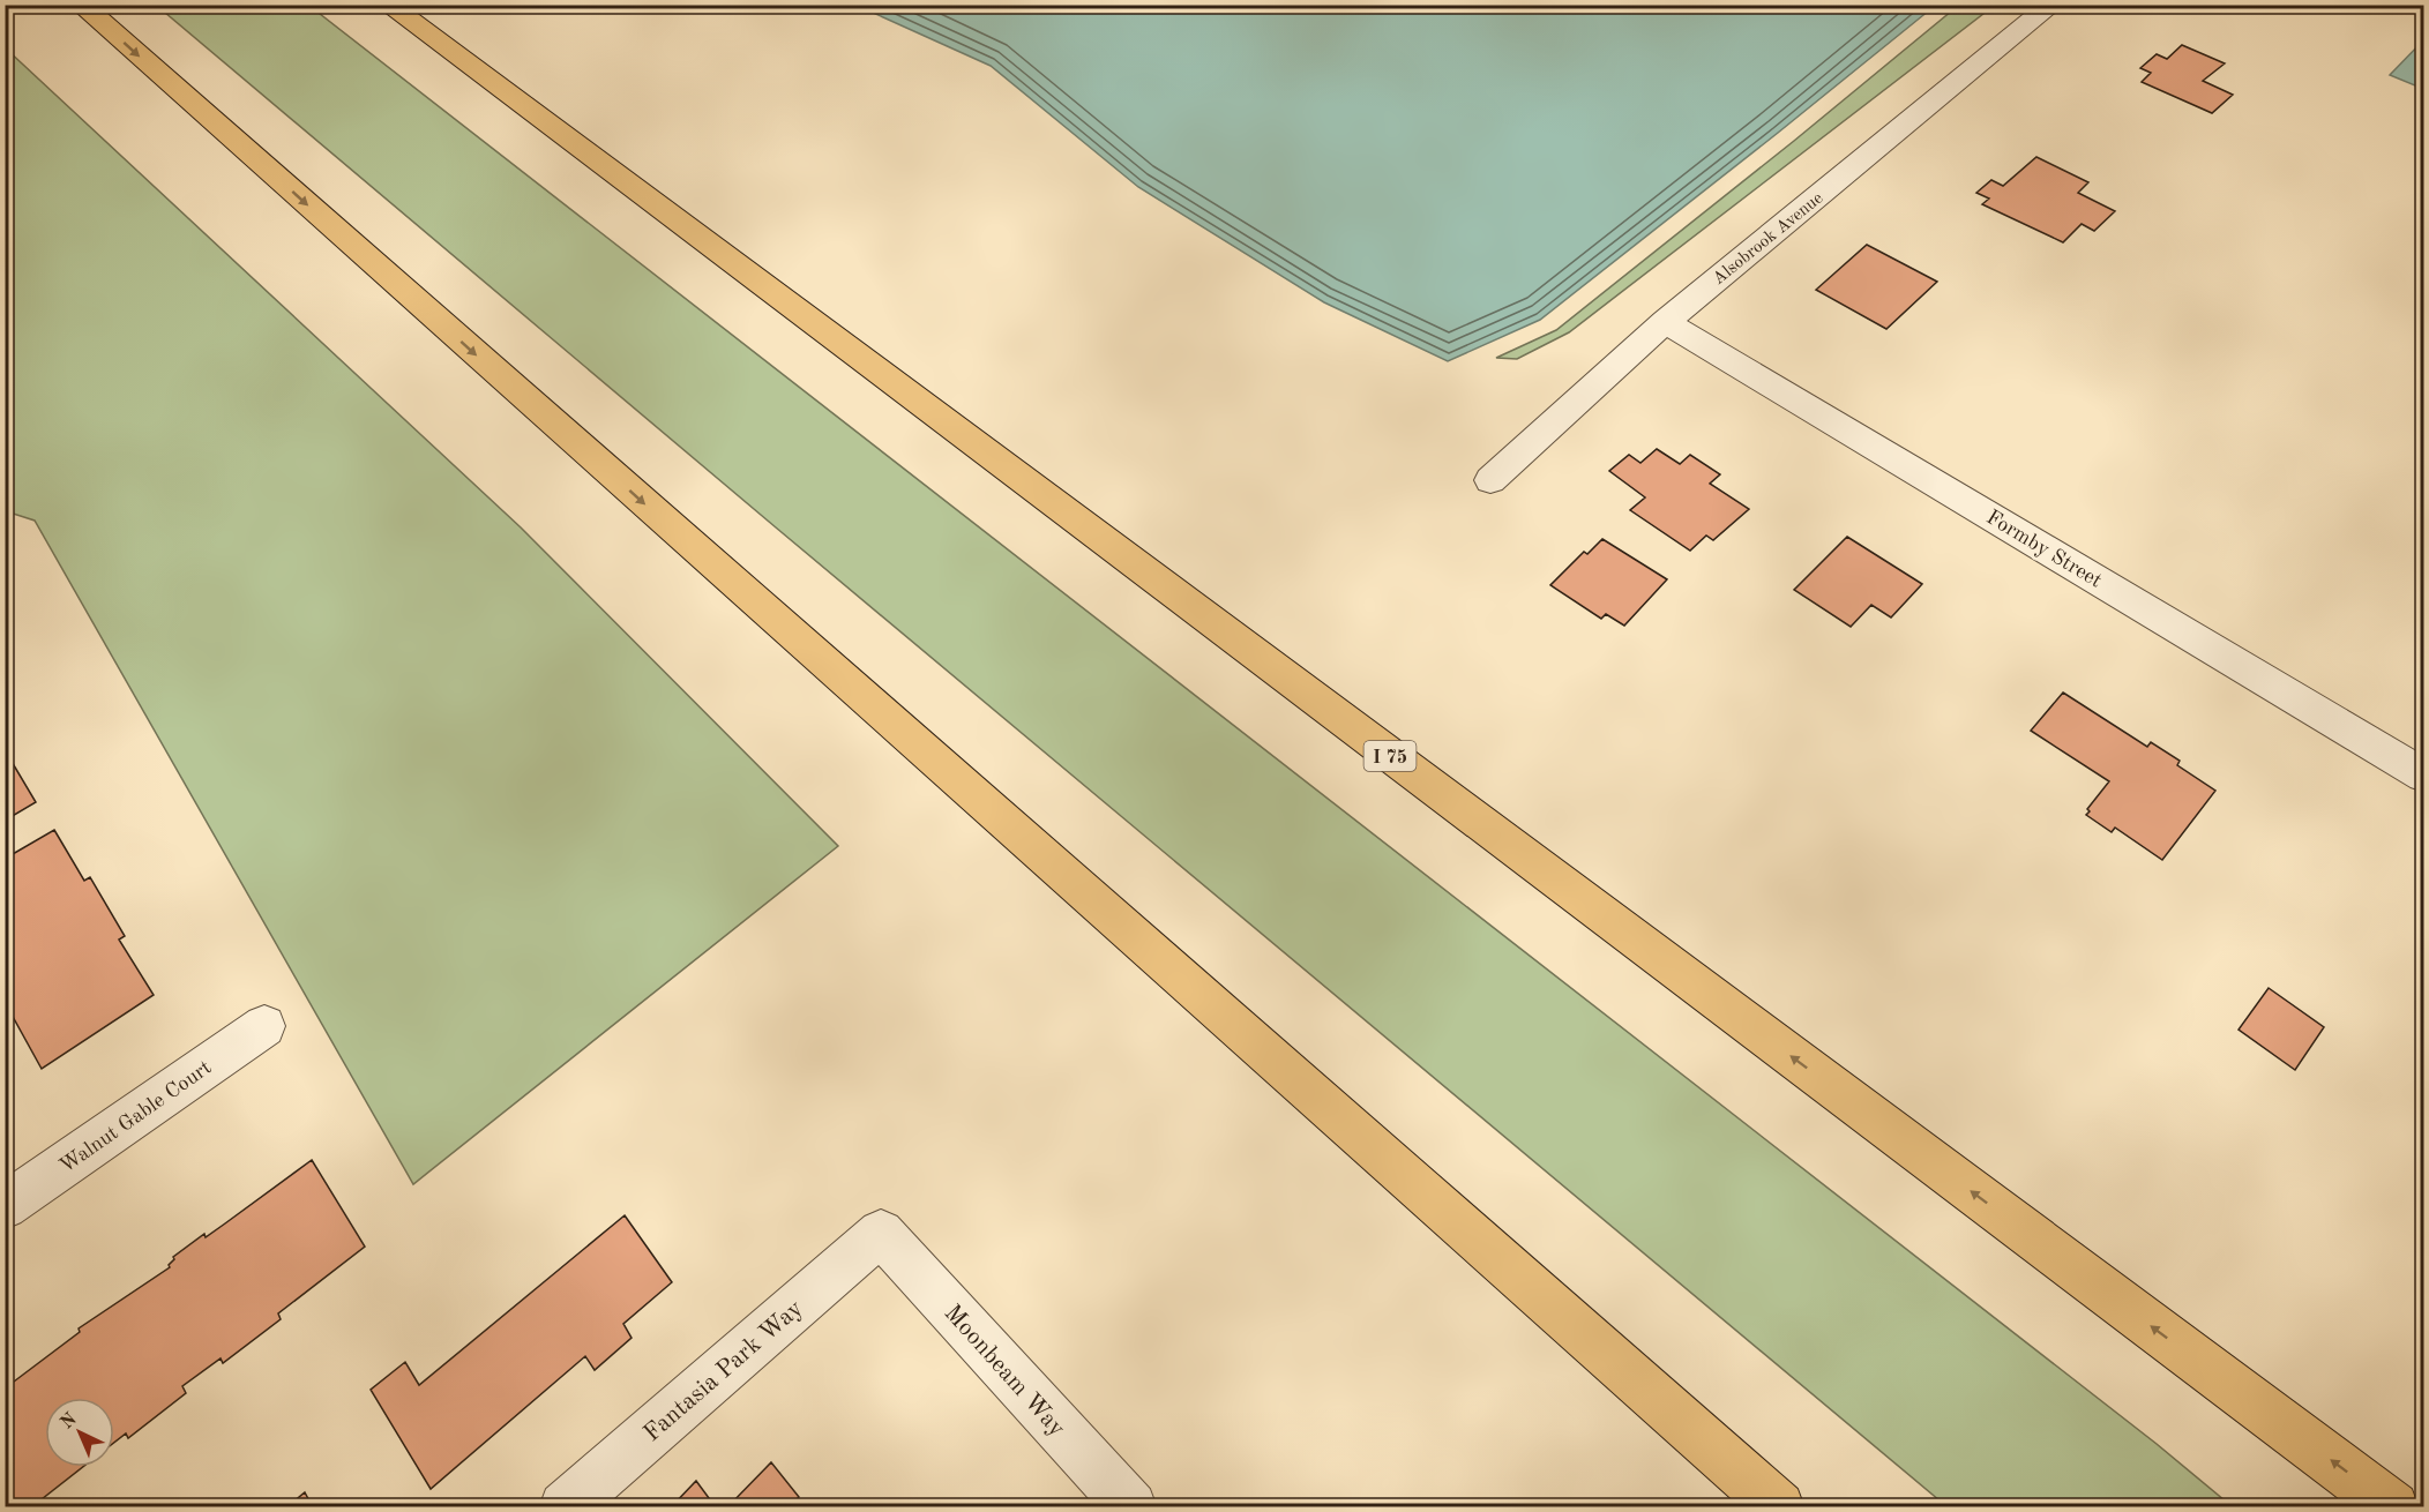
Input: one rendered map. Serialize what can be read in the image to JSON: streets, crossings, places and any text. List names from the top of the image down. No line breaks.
{"streets":{"highway":["I 75"],"street":["Alsobrook Avenue","Formby Street","Walnut Gable Court","Fantasia Park Way","Moonbeam Way"]},"crossings":[["Alsobrook Avenue","Formby Street"],["Fantasia Park Way","Moonbeam Way"]],"north":"top left"}
